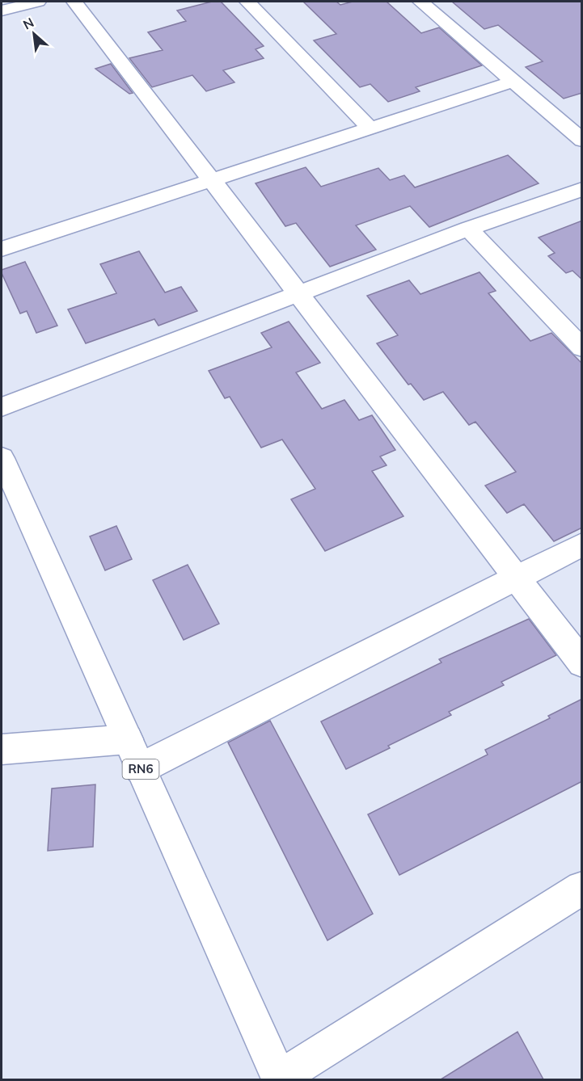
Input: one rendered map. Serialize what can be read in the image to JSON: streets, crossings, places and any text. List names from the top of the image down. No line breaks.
{"streets":{"street":["RN6"]},"north":"top left"}
